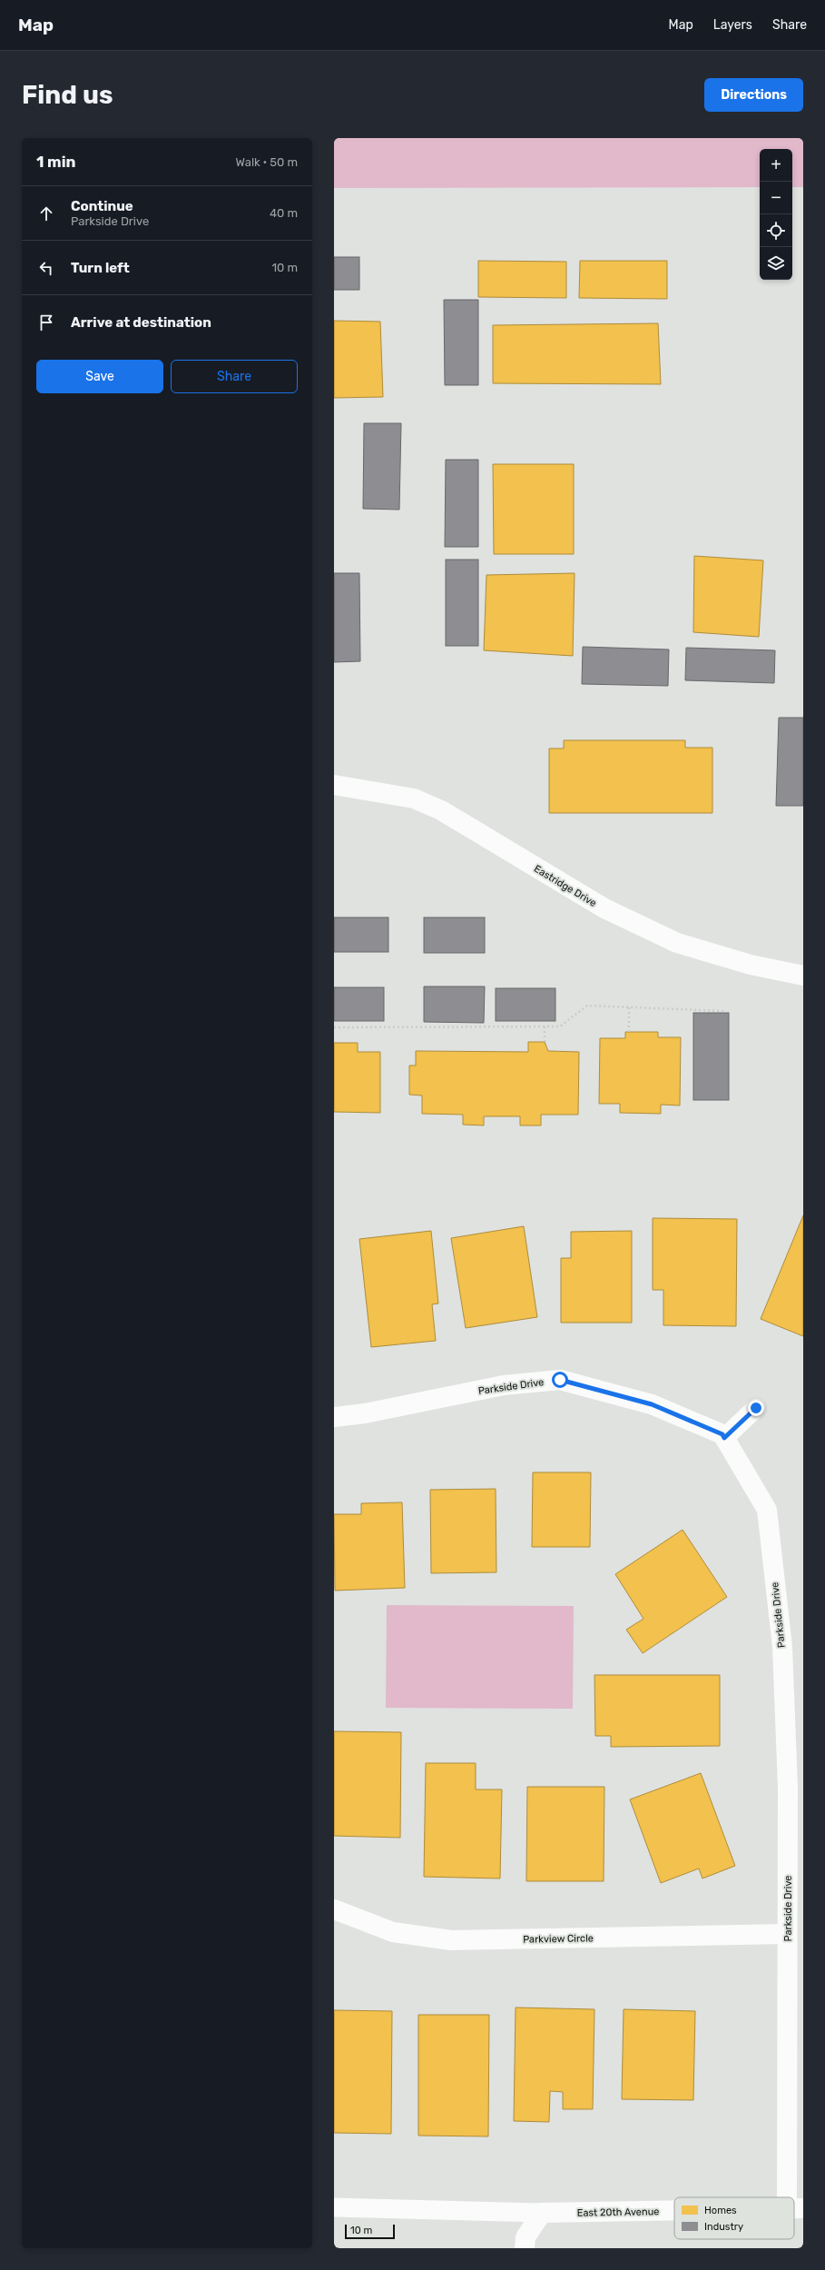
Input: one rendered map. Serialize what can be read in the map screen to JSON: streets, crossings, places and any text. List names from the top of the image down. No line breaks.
{"streets":{"street":["Eastridge Drive","Parkside Drive","Parkview Circle","East 20th Avenue"]},"crossings":[["Parkside Drive","Parkview Circle"]],"legend":["Homes","Industry"],"scale_bar":"10 m","page":{"header":"Map","nav":["Map","Layers","Share"],"buttons":["Directions",["Save","Share"]],"title":"Find us","heading":["1 min","Walk · 50 m"],"map_buttons":["+","−"],"list":[["Continue","Parkside Drive","40 m"],["Turn left","10 m"],"Arrive at destination"],"scale":"10 m"}}
